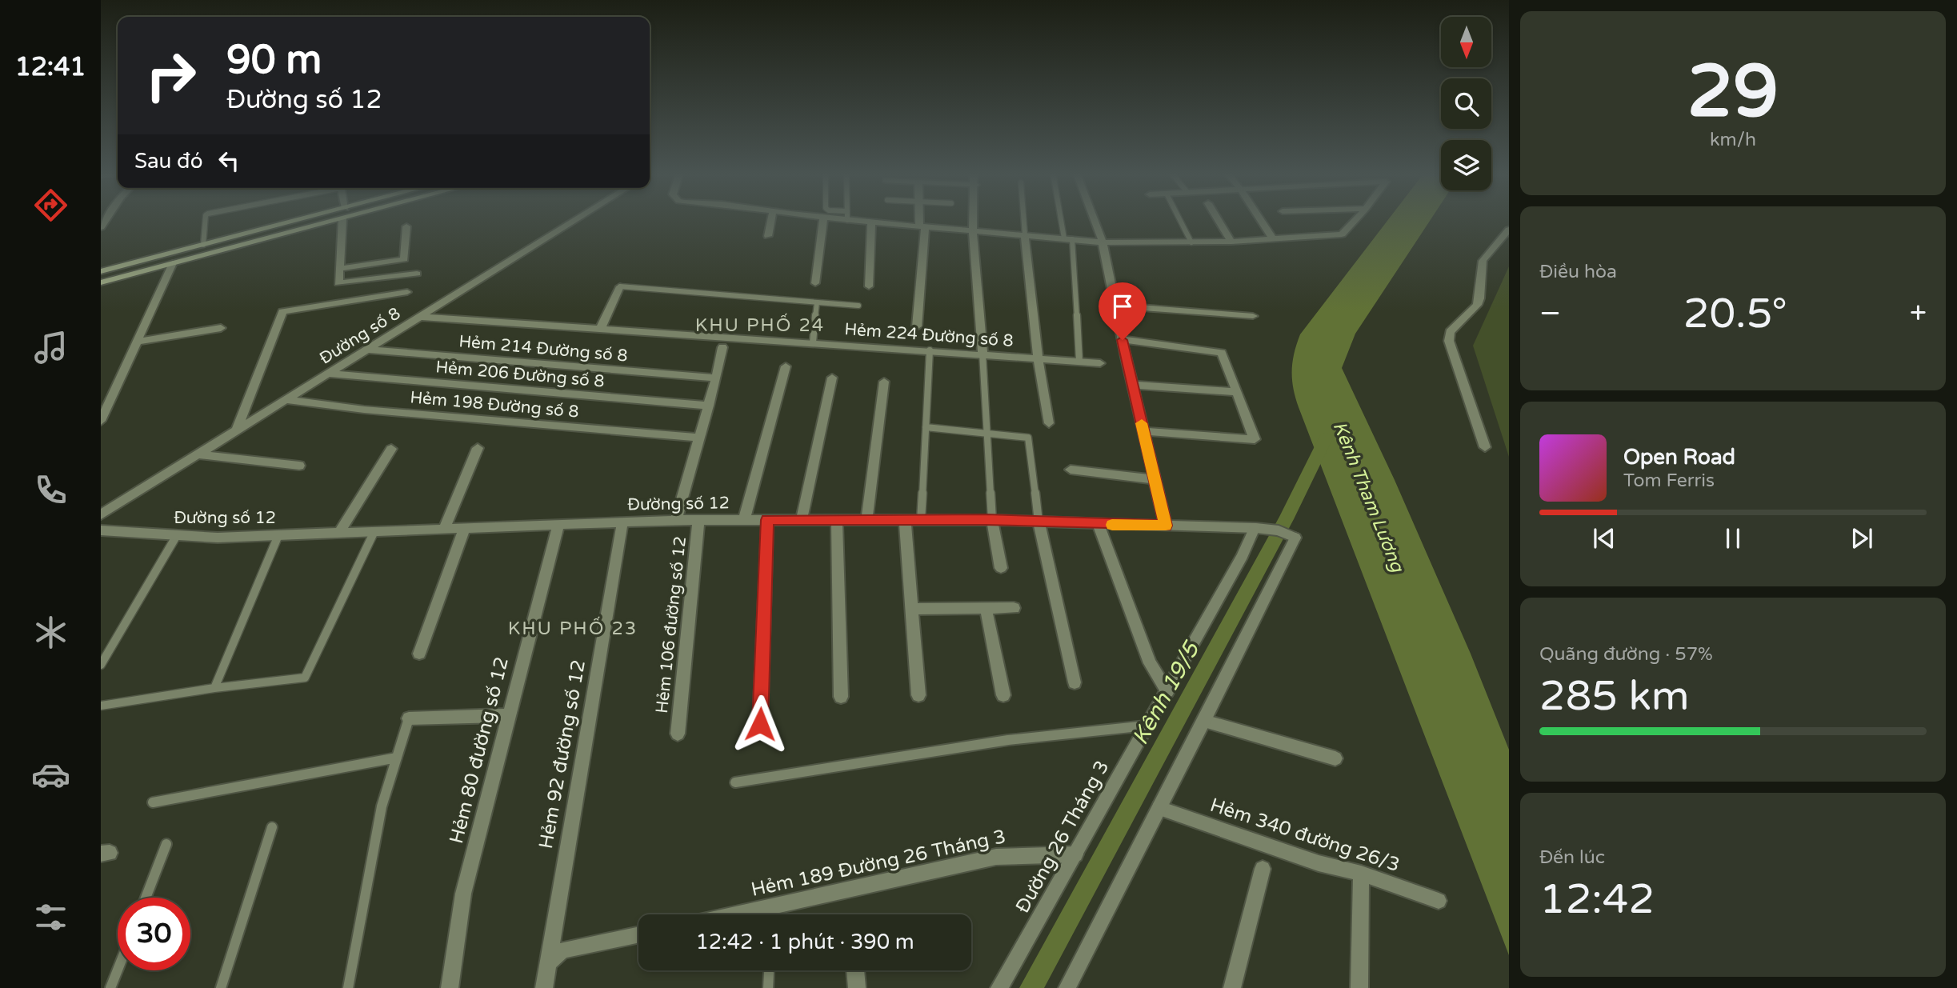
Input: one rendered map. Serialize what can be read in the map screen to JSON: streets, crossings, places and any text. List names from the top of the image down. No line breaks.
{"streets":{"street":["Hẻm 224 Đường số 8","Đường số 8","Hẻm 214 Đường số 8","Hẻm 206 Đường số 8","Hẻm 198 Đường số 8","Đường số 12","Hẻm 106 đường số 12","Hẻm 80 đường số 12","Hẻm 92 đường số 12","Hẻm 340 đường 26/3","Đường 26 Tháng 3","Hẻm 189 Đường 26 Tháng 3"]},"crossings":[["Hẻm 224 Đường số 8","Đường số 8"],["Đường số 8","Hẻm 214 Đường số 8"],["Đường số 8","Hẻm 206 Đường số 8"],["Đường số 8","Hẻm 198 Đường số 8"],["Đường số 12","Hẻm 106 đường số 12"],["Đường số 12","Hẻm 80 đường số 12"],["Đường số 12","Hẻm 92 đường số 12"],["Đường số 12","Đường 26 Tháng 3"],["Đường 26 Tháng 3","Hẻm 189 Đường 26 Tháng 3"]],"districts":["KHU PHỐ 24","KHU PHỐ 23"],"water":["Kênh Tham Lương","Kênh 19/5"],"north":"bottom","page":{"tabs":"12:41","tile":[["29","km/h"],"Điều hòa",["Quãng đường · 57%","285 km"],["Đến lúc","12:42"]],"turn":["90 m","Đường số 12"],"then":"Sau đó","heat":["−","20.5°","+"],"song":["Open Road","Tom Ferris"],"limit":"30","trip":"12:42 · 1 phút · 390 m"}}
